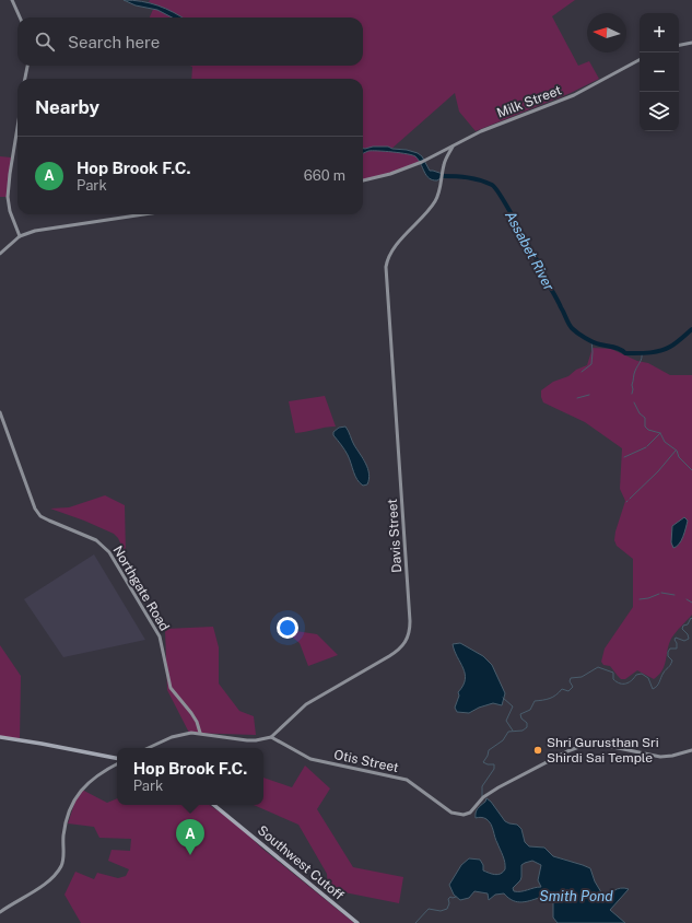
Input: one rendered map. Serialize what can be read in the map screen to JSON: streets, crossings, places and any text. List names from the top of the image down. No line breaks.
{"streets":{"main road":["Southwest Cutoff"],"street":["Milk Street","Davis Street","Northgate Road","Otis Street"]},"crossings":[["Milk Street","Davis Street"],["Davis Street","Otis Street"]],"water":["Assabet River","Smith Pond"],"places":["Shri Gurusthan Sri Shirdi Sai Temple"],"north":"left","page":{"map_buttons":["+","−"],"search":"Search here","heading":"Nearby","list":[{"mark":"A","name":"Hop Brook F.C.","note":"Park","value":"660 m"}],"popup":["Hop Brook F.C.","Park"],"pins":"A"}}
